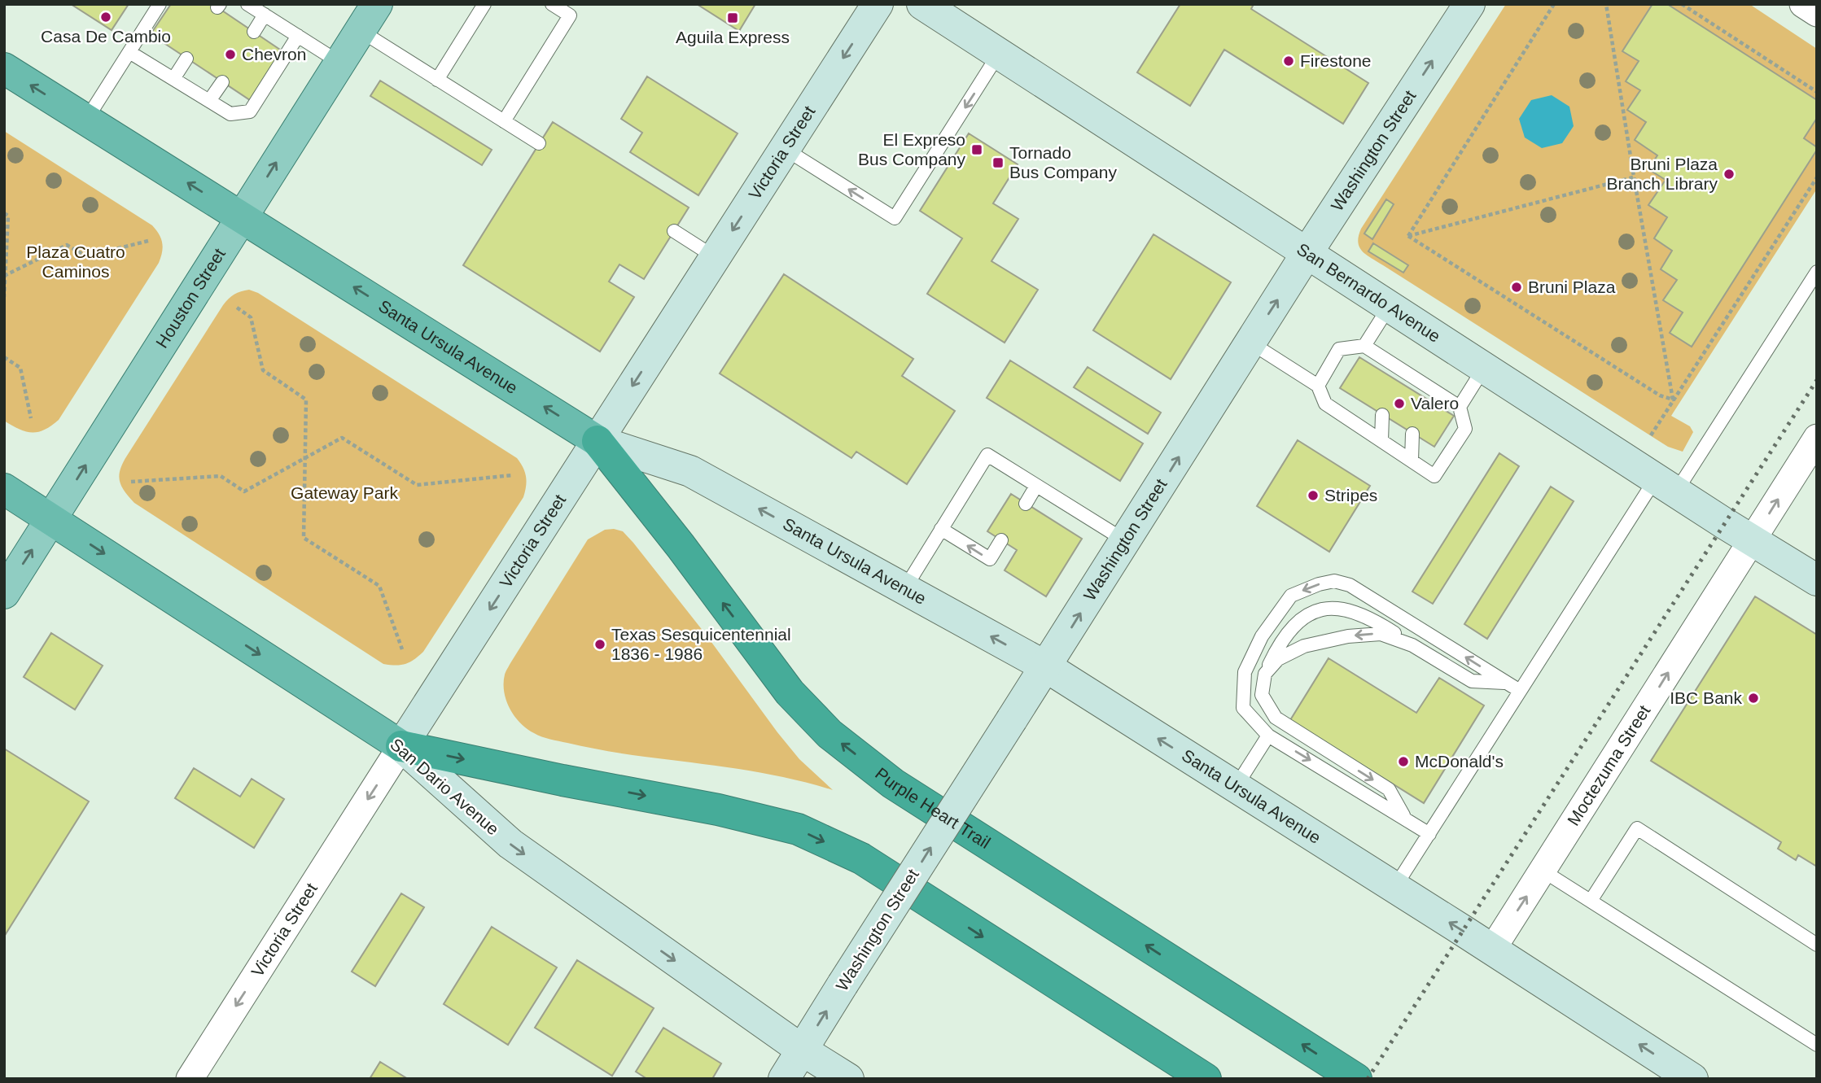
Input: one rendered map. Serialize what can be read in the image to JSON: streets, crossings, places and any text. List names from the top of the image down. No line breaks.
{"streets":{"highway":["Santa Ursula Avenue","San Dario Avenue","Purple Heart Trail"],"main road":["Washington Street","Victoria Street","San Bernardo Avenue","Houston Street"],"street":["Moctezuma Street"]},"crossings":[["Washington Street","San Bernardo Avenue"],["Washington Street","Santa Ursula Avenue"],["Washington Street","San Dario Avenue"],["Victoria Street","Santa Ursula Avenue"],["Victoria Street","San Dario Avenue"],["Victoria Street","Purple Heart Trail"],["San Bernardo Avenue","Moctezuma Street"],["Houston Street","Santa Ursula Avenue"],["Houston Street","San Dario Avenue"],["Santa Ursula Avenue","Moctezuma Street"],["Santa Ursula Avenue","Purple Heart Trail"]],"one_way":["Washington Street","Victoria Street","Houston Street","Santa Ursula Avenue","Moctezuma Street"],"parks":["Plaza Cuatro Caminos","Gateway Park"],"places":{"other":["Casa De Cambio","Chevron","Firestone","Bruni Plaza Branch Library","Bruni Plaza","Valero","Stripes","Texas Sesquicentennial 1836 - 1986","IBC Bank","McDonald's"],"transit":["Aguila Express","El Expreso Bus Company","Tornado Bus Company"]}}
